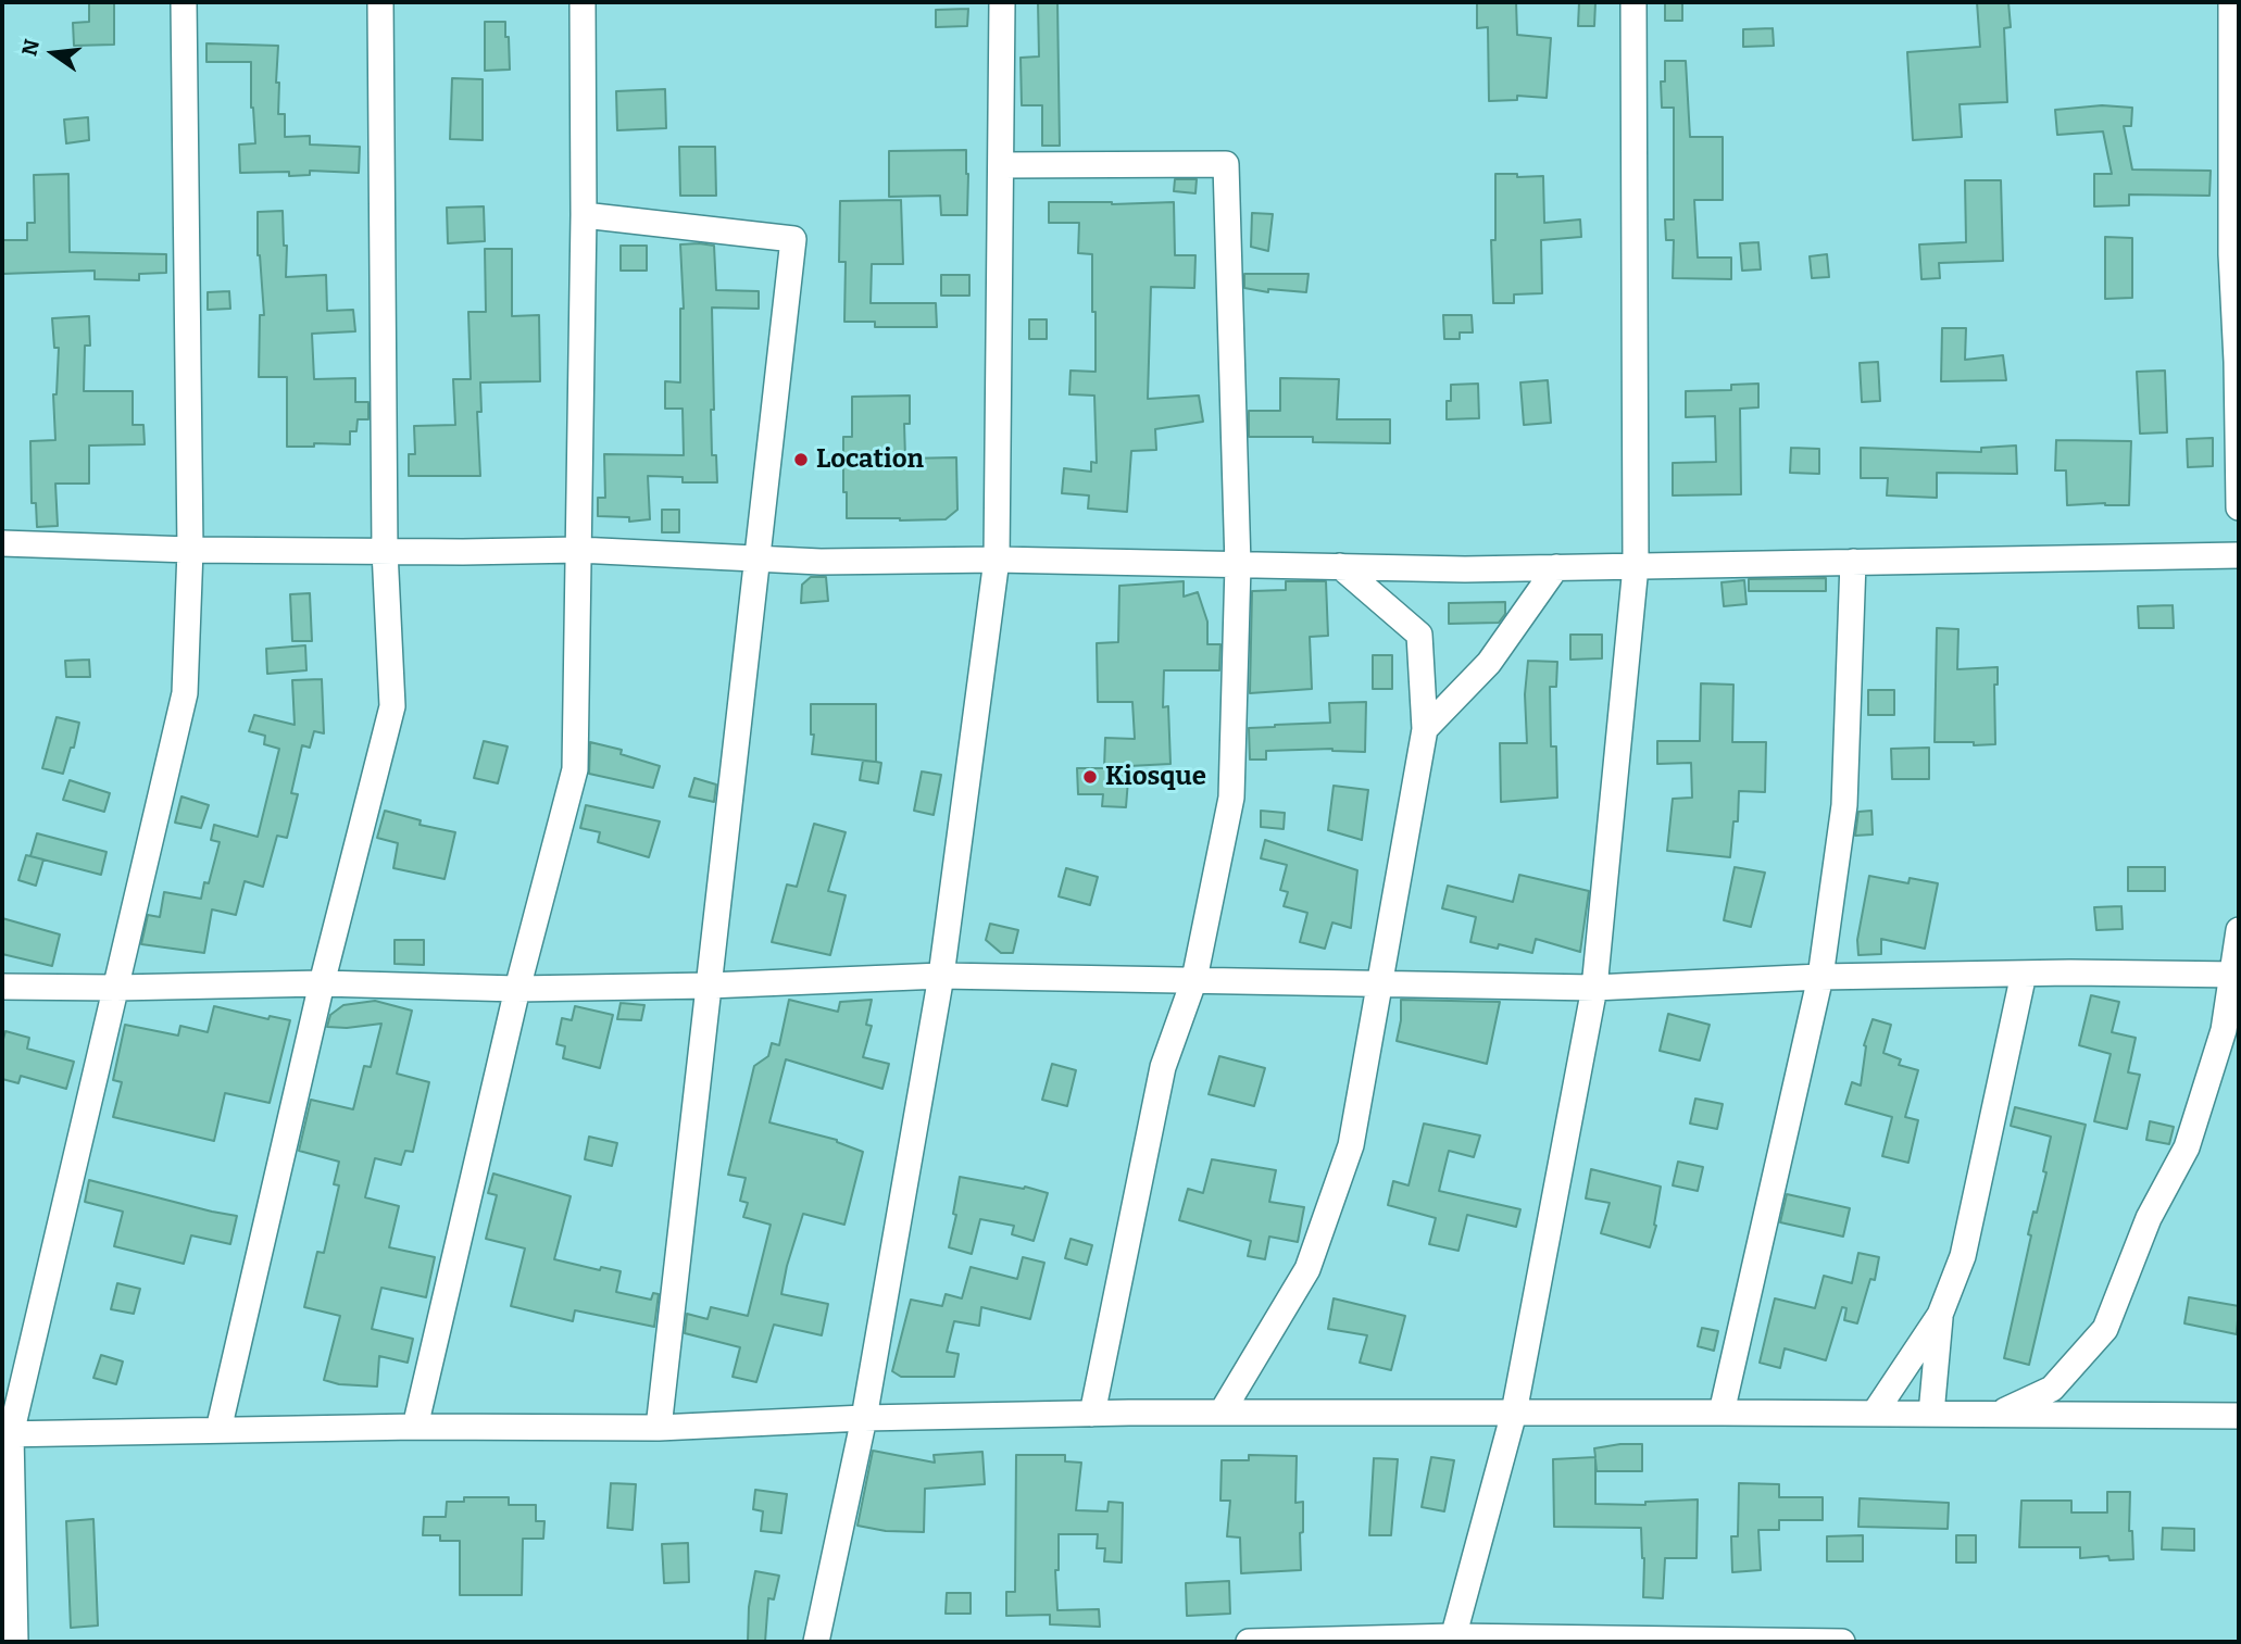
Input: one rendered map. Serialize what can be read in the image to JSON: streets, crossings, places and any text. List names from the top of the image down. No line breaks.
{"places":["Location","Kiosque"],"north":"left"}
